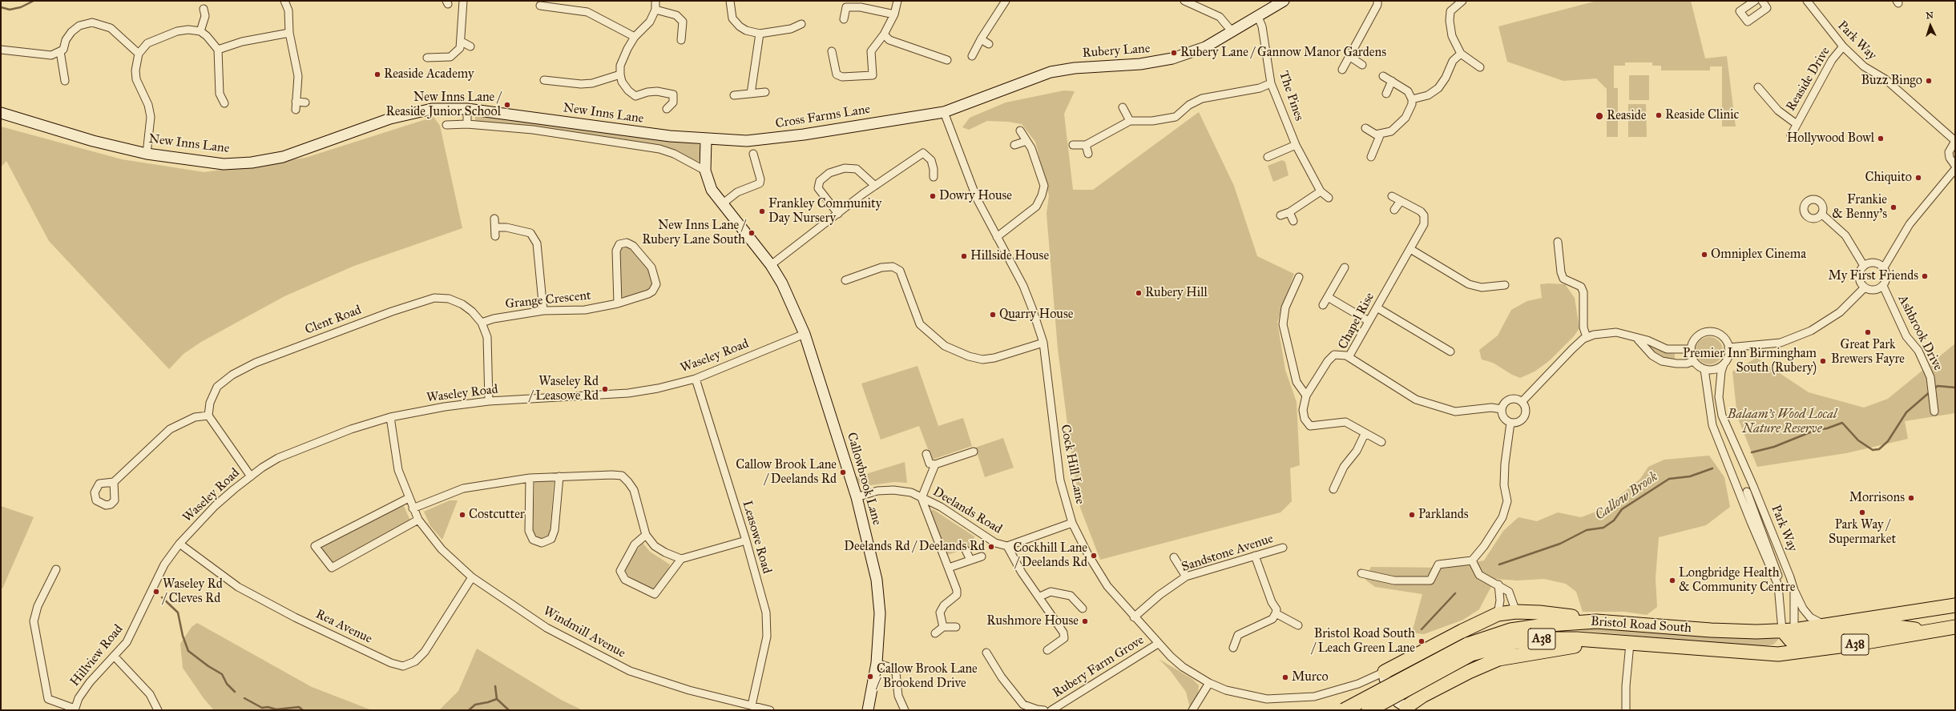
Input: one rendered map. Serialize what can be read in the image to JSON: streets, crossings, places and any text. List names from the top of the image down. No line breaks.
{"streets":{"highway":["Bristol Road South","A38"],"street":["Park Way","Rubery Lane","Reaside Drive","The Pines","New Inns Lane","Cross Farms Lane","Grange Crescent","Clent Road","Chapel Rise","Ashbrook Drive","Waseley Road","Cock Hill Lane","Callowbrook Lane","Deelands Road","Leasowe Road","Sandstone Avenue","Rea Avenue","Windmill Avenue","Hillview Road","Rubery Farm Grove"]},"crossings":[["Park Way","Reaside Drive"],["Park Way","Bristol Road South"],["Rubery Lane","The Pines"],["Rubery Lane","Cross Farms Lane"],["Rubery Lane","Cock Hill Lane"],["New Inns Lane","Cross Farms Lane"],["Cross Farms Lane","Cock Hill Lane"],["Grange Crescent","Clent Road"],["Clent Road","Waseley Road"],["Waseley Road","Callowbrook Lane"],["Waseley Road","Leasowe Road"],["Waseley Road","Rea Avenue"],["Waseley Road","Windmill Avenue"],["Waseley Road","Hillview Road"],["Cock Hill Lane","Deelands Road"],["Cock Hill Lane","Sandstone Avenue"],["Cock Hill Lane","Rubery Farm Grove"],["Callowbrook Lane","Deelands Road"],["Leasowe Road","Windmill Avenue"],["Rea Avenue","Windmill Avenue"]],"water":["Callow Brook"],"parks":["Balaam's Wood Local Nature Reserve"],"places":["Rubery Lane / Gannow Manor Gardens","Reaside Academy","Buzz Bingo","New Inns Lane / Reaside Junior School","Reaside Clinic","Reaside","Hollywood Bowl","Chiquito","Dowry House","Frankie & Benny's","Frankley Community Day Nursery","New Inns Lane / Rubery Lane South","Omniplex Cinema","Hillside House","My First Friends","Rubery Hill","Quarry House","Great Park Brewers Fayre","Premier Inn Birmingham South (Rubery)","Waseley Rd / Leasowe Rd","Callow Brook Lane / Deelands Rd","Morrisons","Park Way / Supermarket","Costcutter","Parklands","Deelands Rd / Deelands Rd","Cockhill Lane / Deelands Rd","Longbridge Health & Community Centre","Waseley Rd / Cleves Rd","Rushmore House","Bristol Road South / Leach Green Lane","Callow Brook Lane / Brookend Drive","Murco"],"north":"top"}
